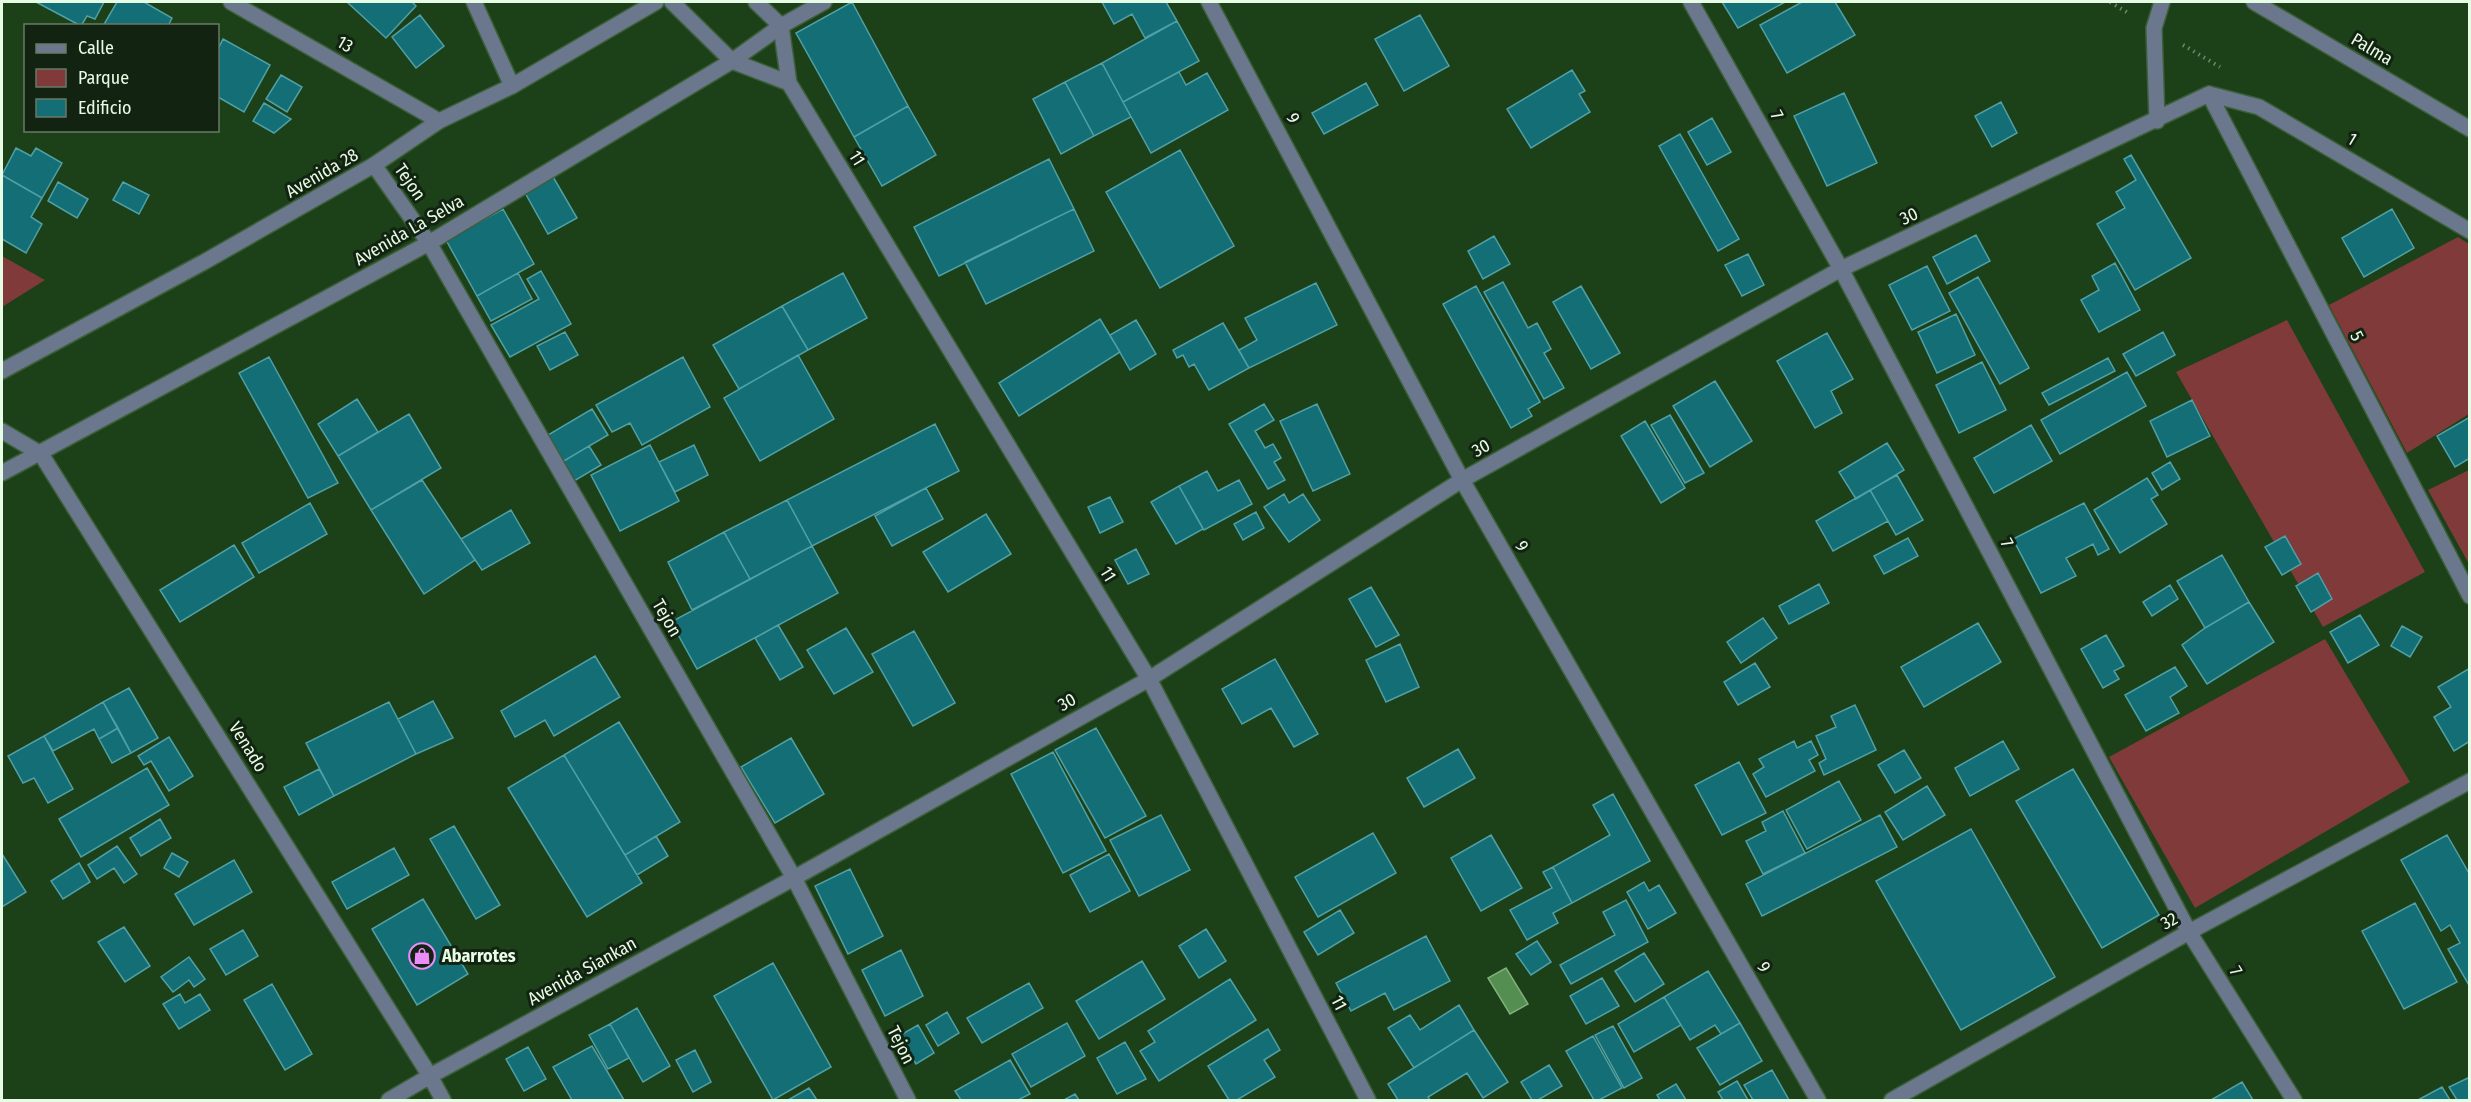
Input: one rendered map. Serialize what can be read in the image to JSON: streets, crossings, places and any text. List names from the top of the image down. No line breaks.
{"streets":{"street":["13","Palma","7","9","1","11","Avenida 28","Tejon","30","Avenida La Selva","5","Venado","32","Avenida Siankan"]},"crossings":[["13","Avenida 28"],["7","30"],["7","32"],["9","30"],["1","30"],["1","5"],["11","30"],["Avenida 28","Tejon"],["Tejon","30"],["Tejon","Avenida La Selva"],["Tejon","Avenida Siankan"],["30","5"],["30","Avenida Siankan"],["Avenida La Selva","Venado"],["Venado","Avenida Siankan"]],"places":{"shop":["Abarrotes"]},"legend":["Calle","Parque","Edificio"]}
